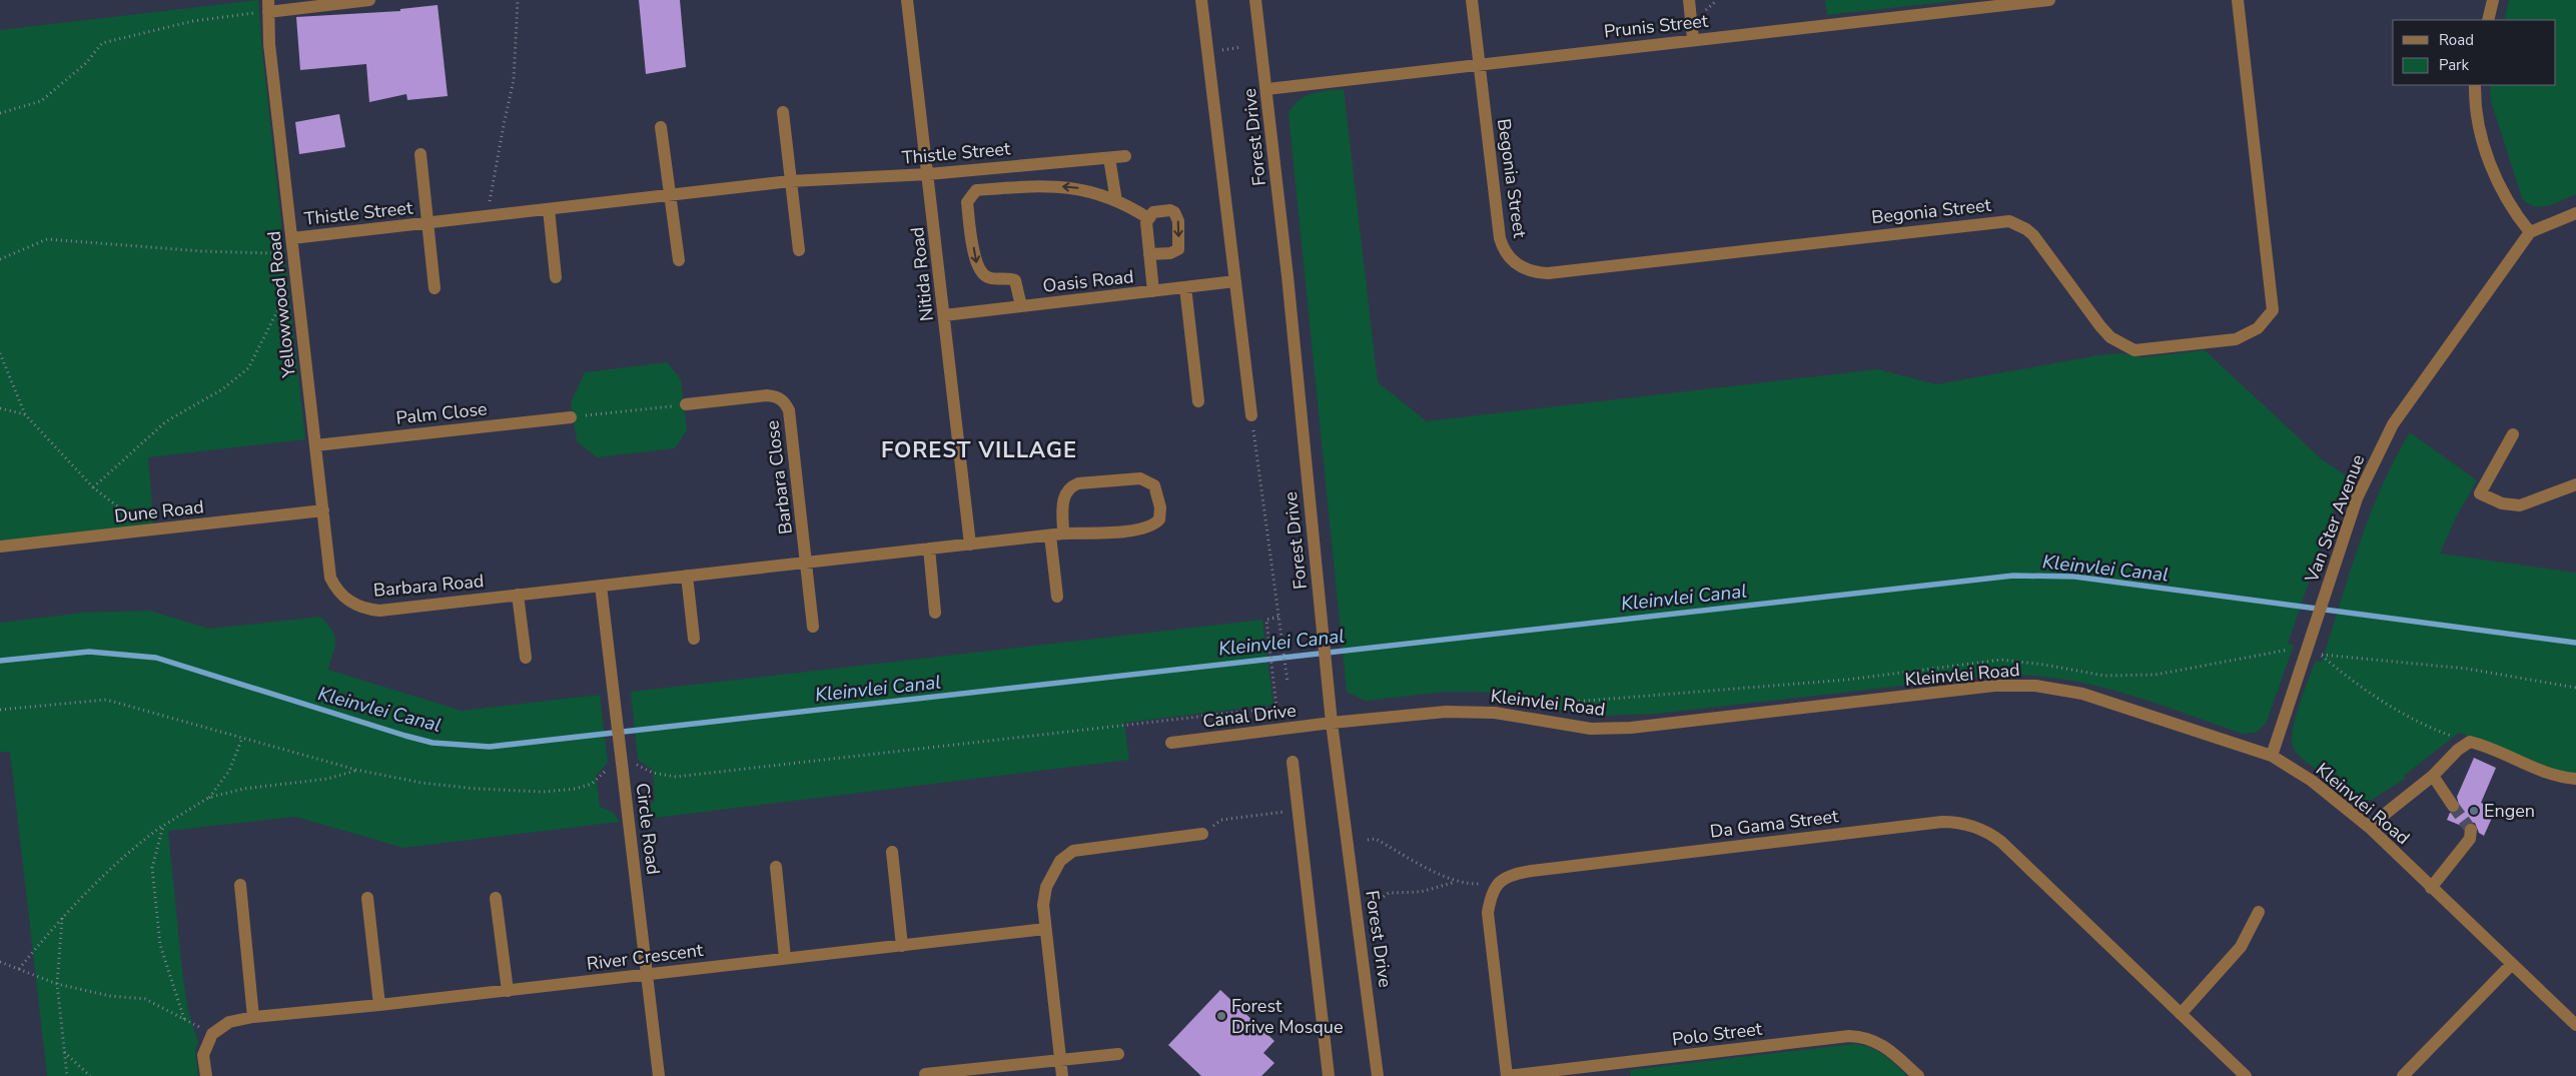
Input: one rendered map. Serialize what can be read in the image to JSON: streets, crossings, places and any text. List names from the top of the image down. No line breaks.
{"streets":{"street":["Prunis Street","Forest Drive","Thistle Street","Begonia Street","Nitida Road","Oasis Road","Yellowwood Road","Palm Close","Barbara Close","Dune Road","Van Ster Avenue","Barbara Road","Kleinvlei Road","Canal Drive","Da Gama Street","Circle Road","River Crescent","Polo Street"]},"crossings":[["Prunis Street","Forest Drive"],["Prunis Street","Begonia Street"],["Forest Drive","Oasis Road"],["Forest Drive","Kleinvlei Road"],["Forest Drive","Canal Drive"],["Thistle Street","Nitida Road"],["Thistle Street","Yellowwood Road"],["Nitida Road","Oasis Road"],["Nitida Road","Barbara Road"],["Yellowwood Road","Palm Close"],["Yellowwood Road","Dune Road"],["Yellowwood Road","Barbara Road"],["Barbara Close","Barbara Road"],["Van Ster Avenue","Kleinvlei Road"],["Barbara Road","Circle Road"],["Kleinvlei Road","Canal Drive"],["Circle Road","River Crescent"]],"districts":["FOREST VILLAGE"],"water":["Kleinvlei Canal"],"places":["Engen","Forest Drive Mosque"],"legend":["Road","Park"]}
